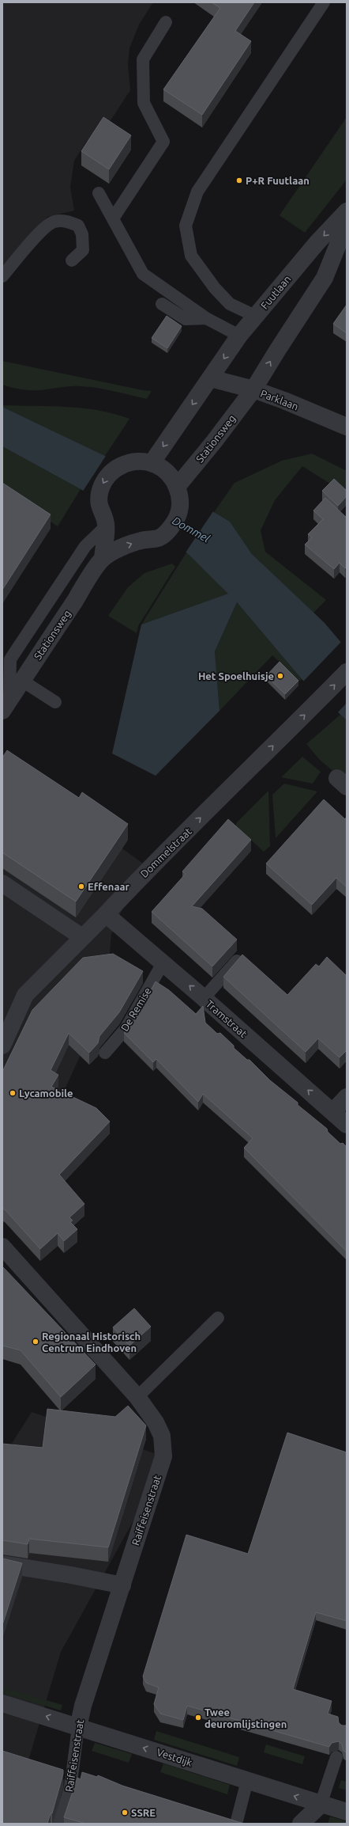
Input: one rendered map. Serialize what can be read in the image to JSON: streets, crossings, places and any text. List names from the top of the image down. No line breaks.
{"streets":{"street":["Fuutlaan","Parklaan","Stationsweg","Dommelstraat","Tramstraat","Raiffeisenstraat","Vestdijk"],"lane":["De Remise"]},"crossings":[["Fuutlaan","Parklaan"],["Parklaan","Stationsweg"],["Dommelstraat","Tramstraat"],["De Remise","Tramstraat"],["Raiffeisenstraat","Vestdijk"]],"one_way":["Dommelstraat","Tramstraat","Vestdijk"],"water":["Dommel"],"places":["P+R Fuutlaan","Het Spoelhuisje","Effenaar","Lycamobile","Regionaal Historisch Centrum Eindhoven","Twee deuromlijstingen","SSRE"]}
